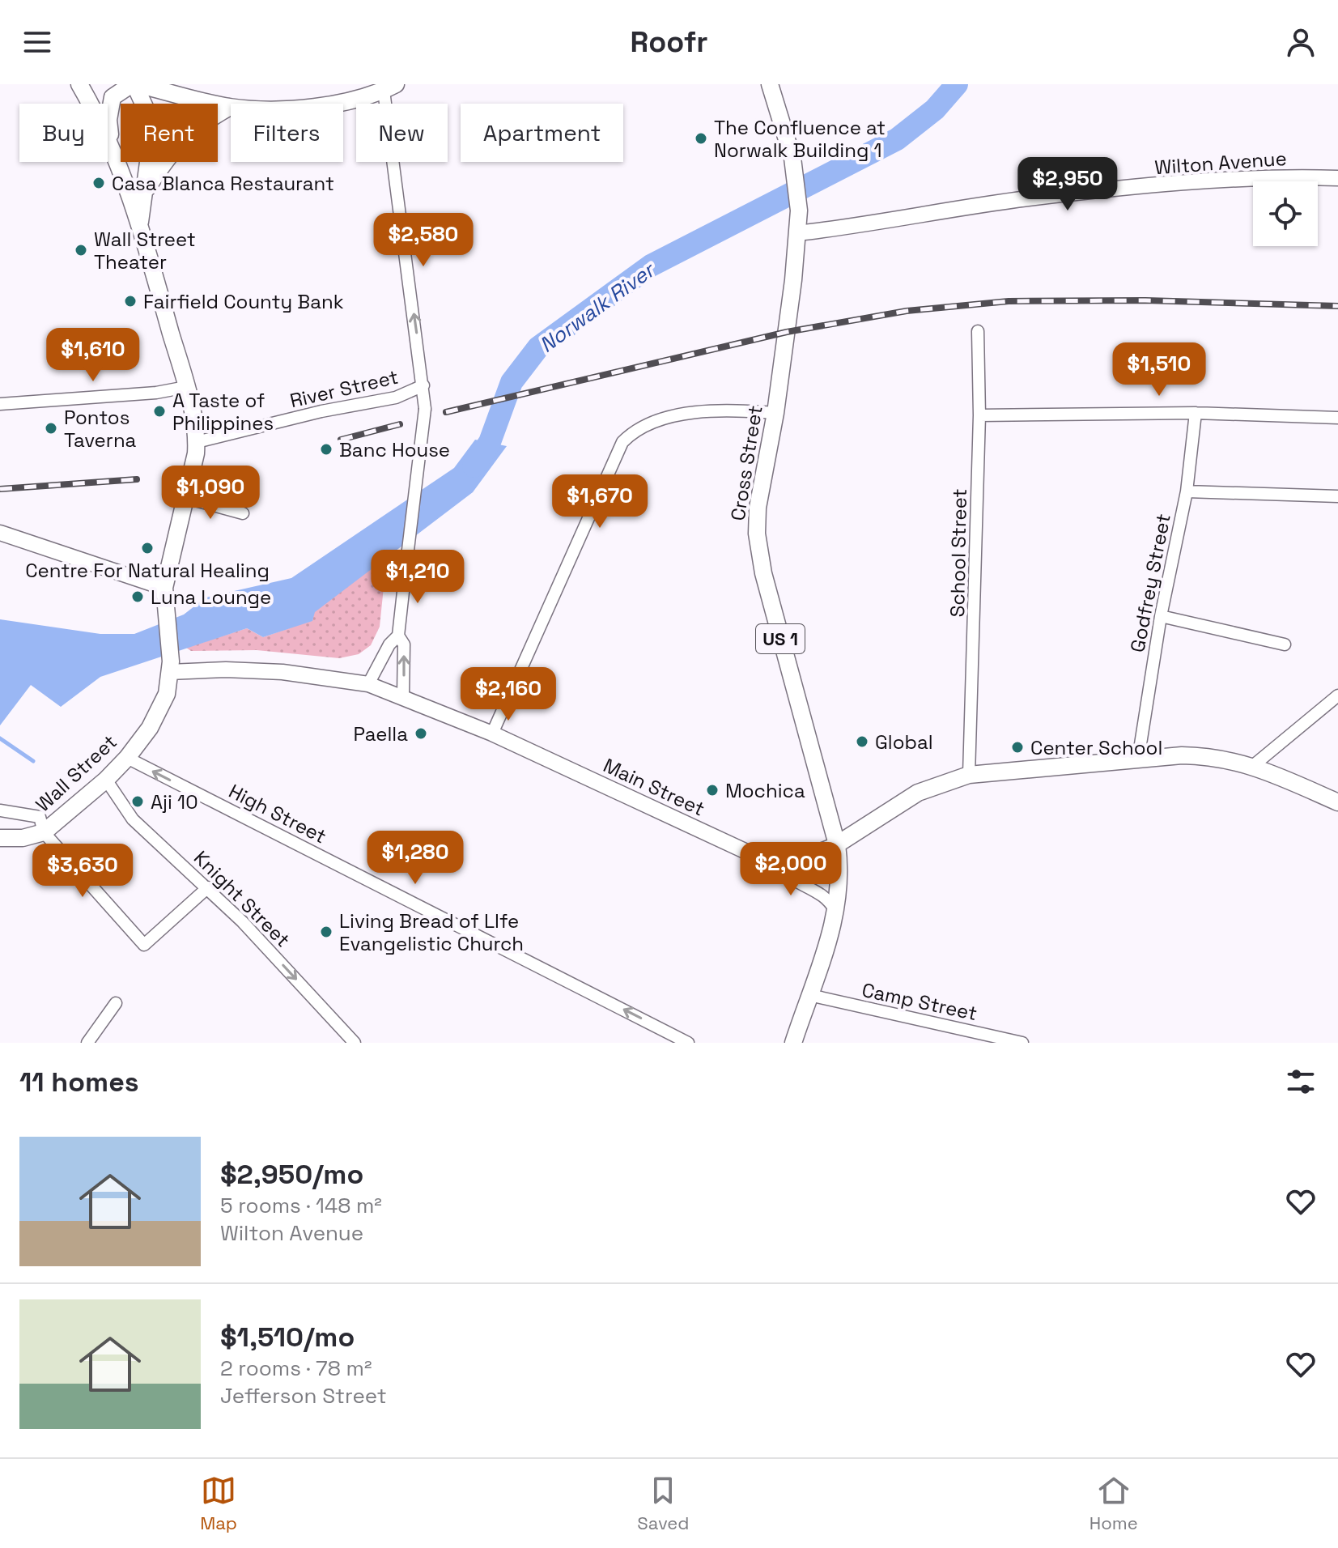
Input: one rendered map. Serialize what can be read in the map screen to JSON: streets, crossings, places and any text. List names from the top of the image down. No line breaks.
{"streets":{"main road":["Wilton Avenue","Cross Street","US 1","Wall Street","Main Street"],"street":["River Street","School Street","Godfrey Street","High Street","Knight Street","Camp Street"]},"crossings":[["Wilton Avenue","Cross Street"],["River Street","Wall Street"],["Cross Street","US 1"],["Cross Street","Main Street"],["School Street","Main Street"],["Godfrey Street","Main Street"],["US 1","Main Street"],["US 1","Camp Street"],["Wall Street","Main Street"],["Wall Street","High Street"],["Wall Street","Knight Street"]],"one_way":["High Street","Knight Street"],"water":["Norwalk River"],"places":["The Confluence at Norwalk Building 1","Casa Blanca Restaurant","Wall Street Theater","Fairfield County Bank","A Taste of Philippines","Pontos Taverna","Banc House","Centre For Natural Healing","Luna Lounge","Paella","Global","Center School","Mochica","Aji 10","Living Bread of LIfe Evangelistic Church"],"page":{"header":"Roofr","chip":["Buy","Rent","Filters","New","Apartment"],"price":["$2,950","$2,580","$1,610","$1,510","$1,090","$1,670","$1,210","$2,160","$1,280","$2,000","$3,630"],"heading":"11 homes","list":[{"name":"$2,950/mo","note":"5 rooms · 148 m² · Wilton Avenue"},{"name":"$1,510/mo","note":"2 rooms · 78 m² · Jefferson Street"}],"tabs":["Map","Saved","Home"]}}
